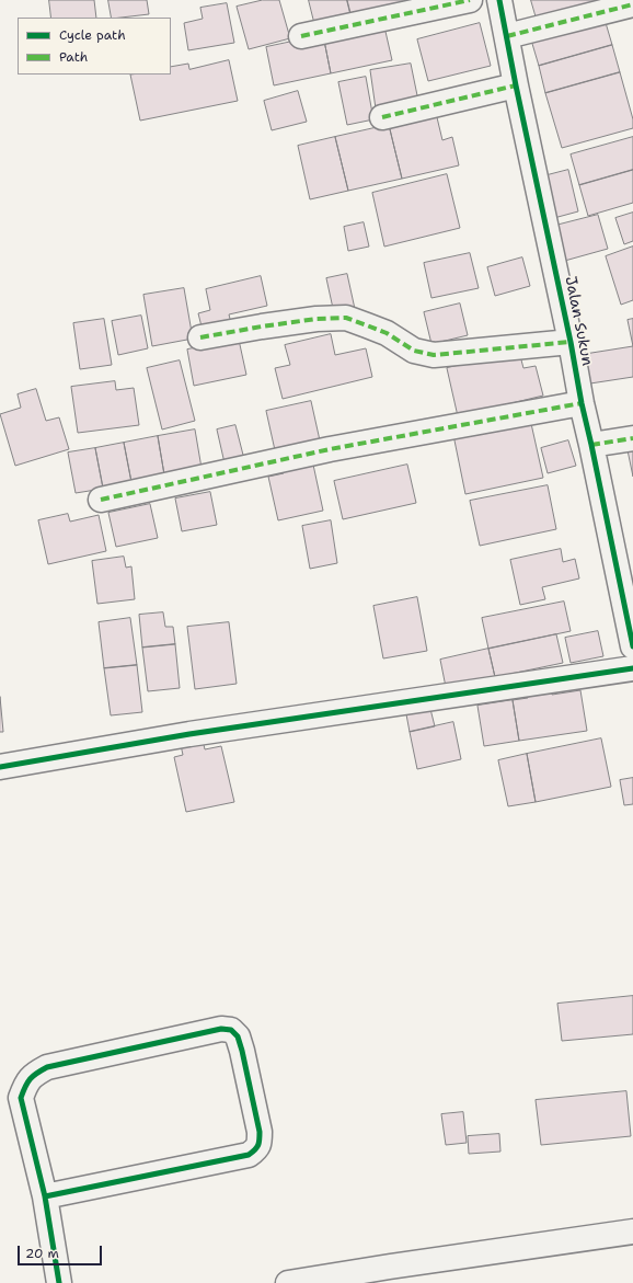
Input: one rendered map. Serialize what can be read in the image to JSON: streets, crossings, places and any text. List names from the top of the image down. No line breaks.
{"streets":{"street":["Jalan Sukun"]},"legend":["Cycle path","Path"],"scale_bar":"20 m"}
